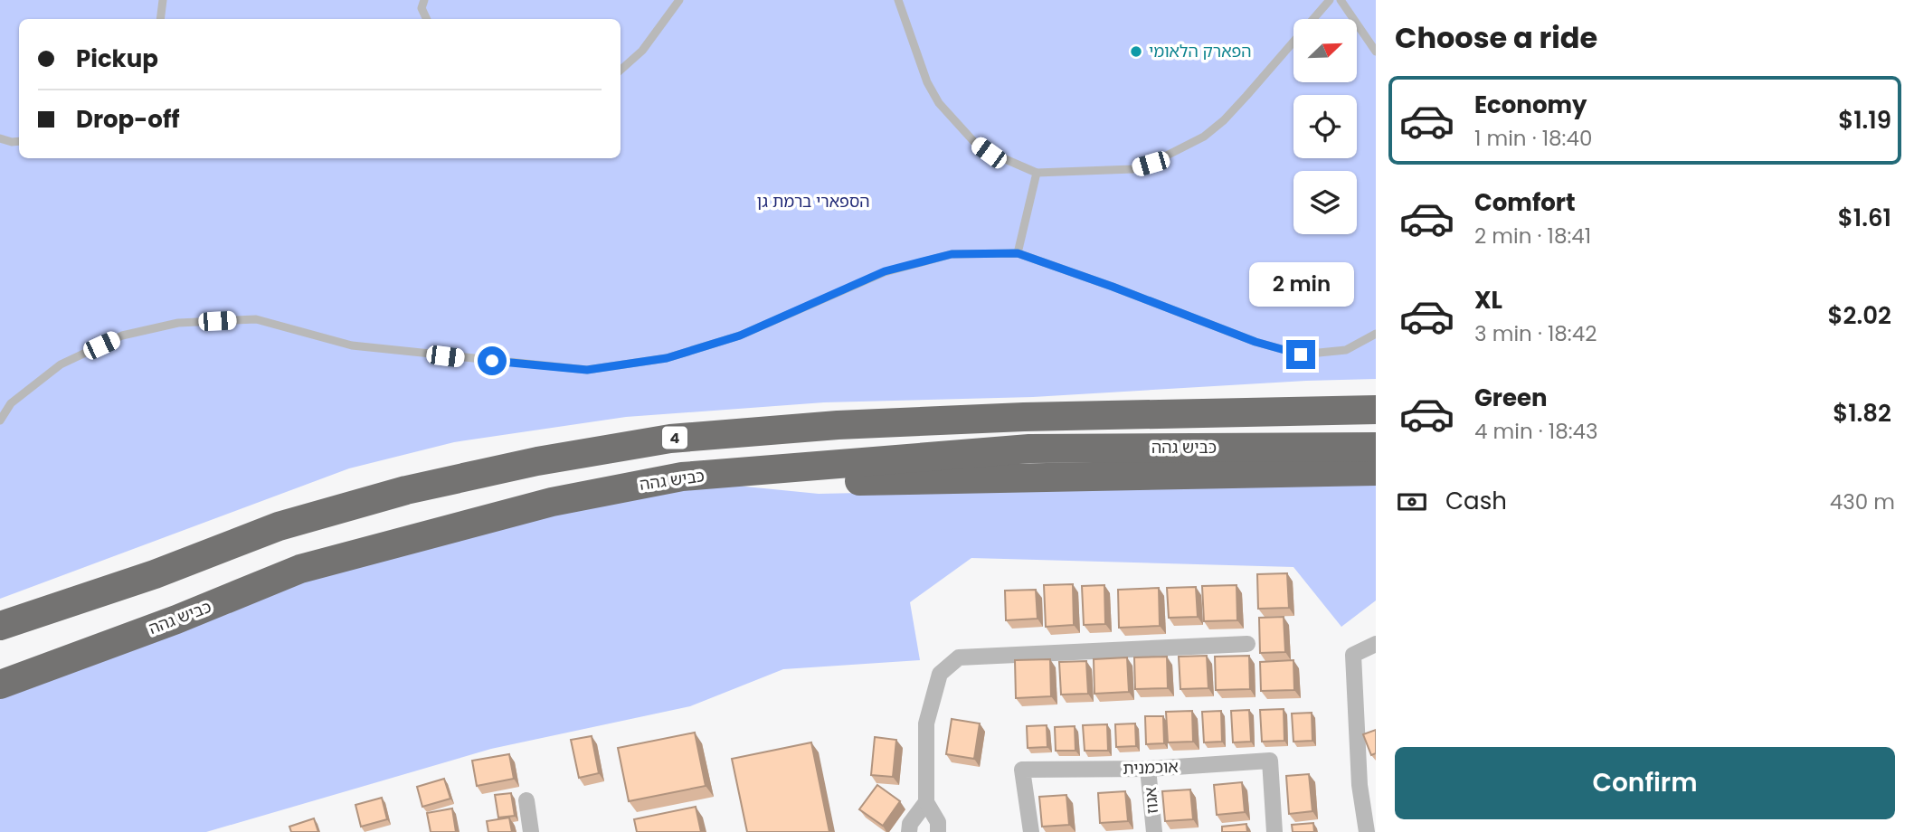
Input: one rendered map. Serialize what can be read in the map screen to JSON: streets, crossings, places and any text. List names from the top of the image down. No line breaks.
{"streets":{"highway":["4","כביש גהה"],"street":["אוכמנית","אגוז"]},"crossings":[["אוכמנית","אגוז"]],"parks":["הספארי ברמת גן"],"places":["הפארק הלאומי"],"north":"top right","page":{"heading":"Choose a ride","banner":["Pickup","Drop-off"],"list":[{"name":"Economy","note":"1 min · 18:40","value":"$1.19"},{"name":"Comfort","note":"2 min · 18:41","value":"$1.61"},{"name":"XL","note":"3 min · 18:42","value":"$2.02"},{"name":"Green","note":"4 min · 18:43","value":"$1.82"}],"bubble":"2 min","pay":["Cash","430 m"],"buttons":"Confirm"}}
